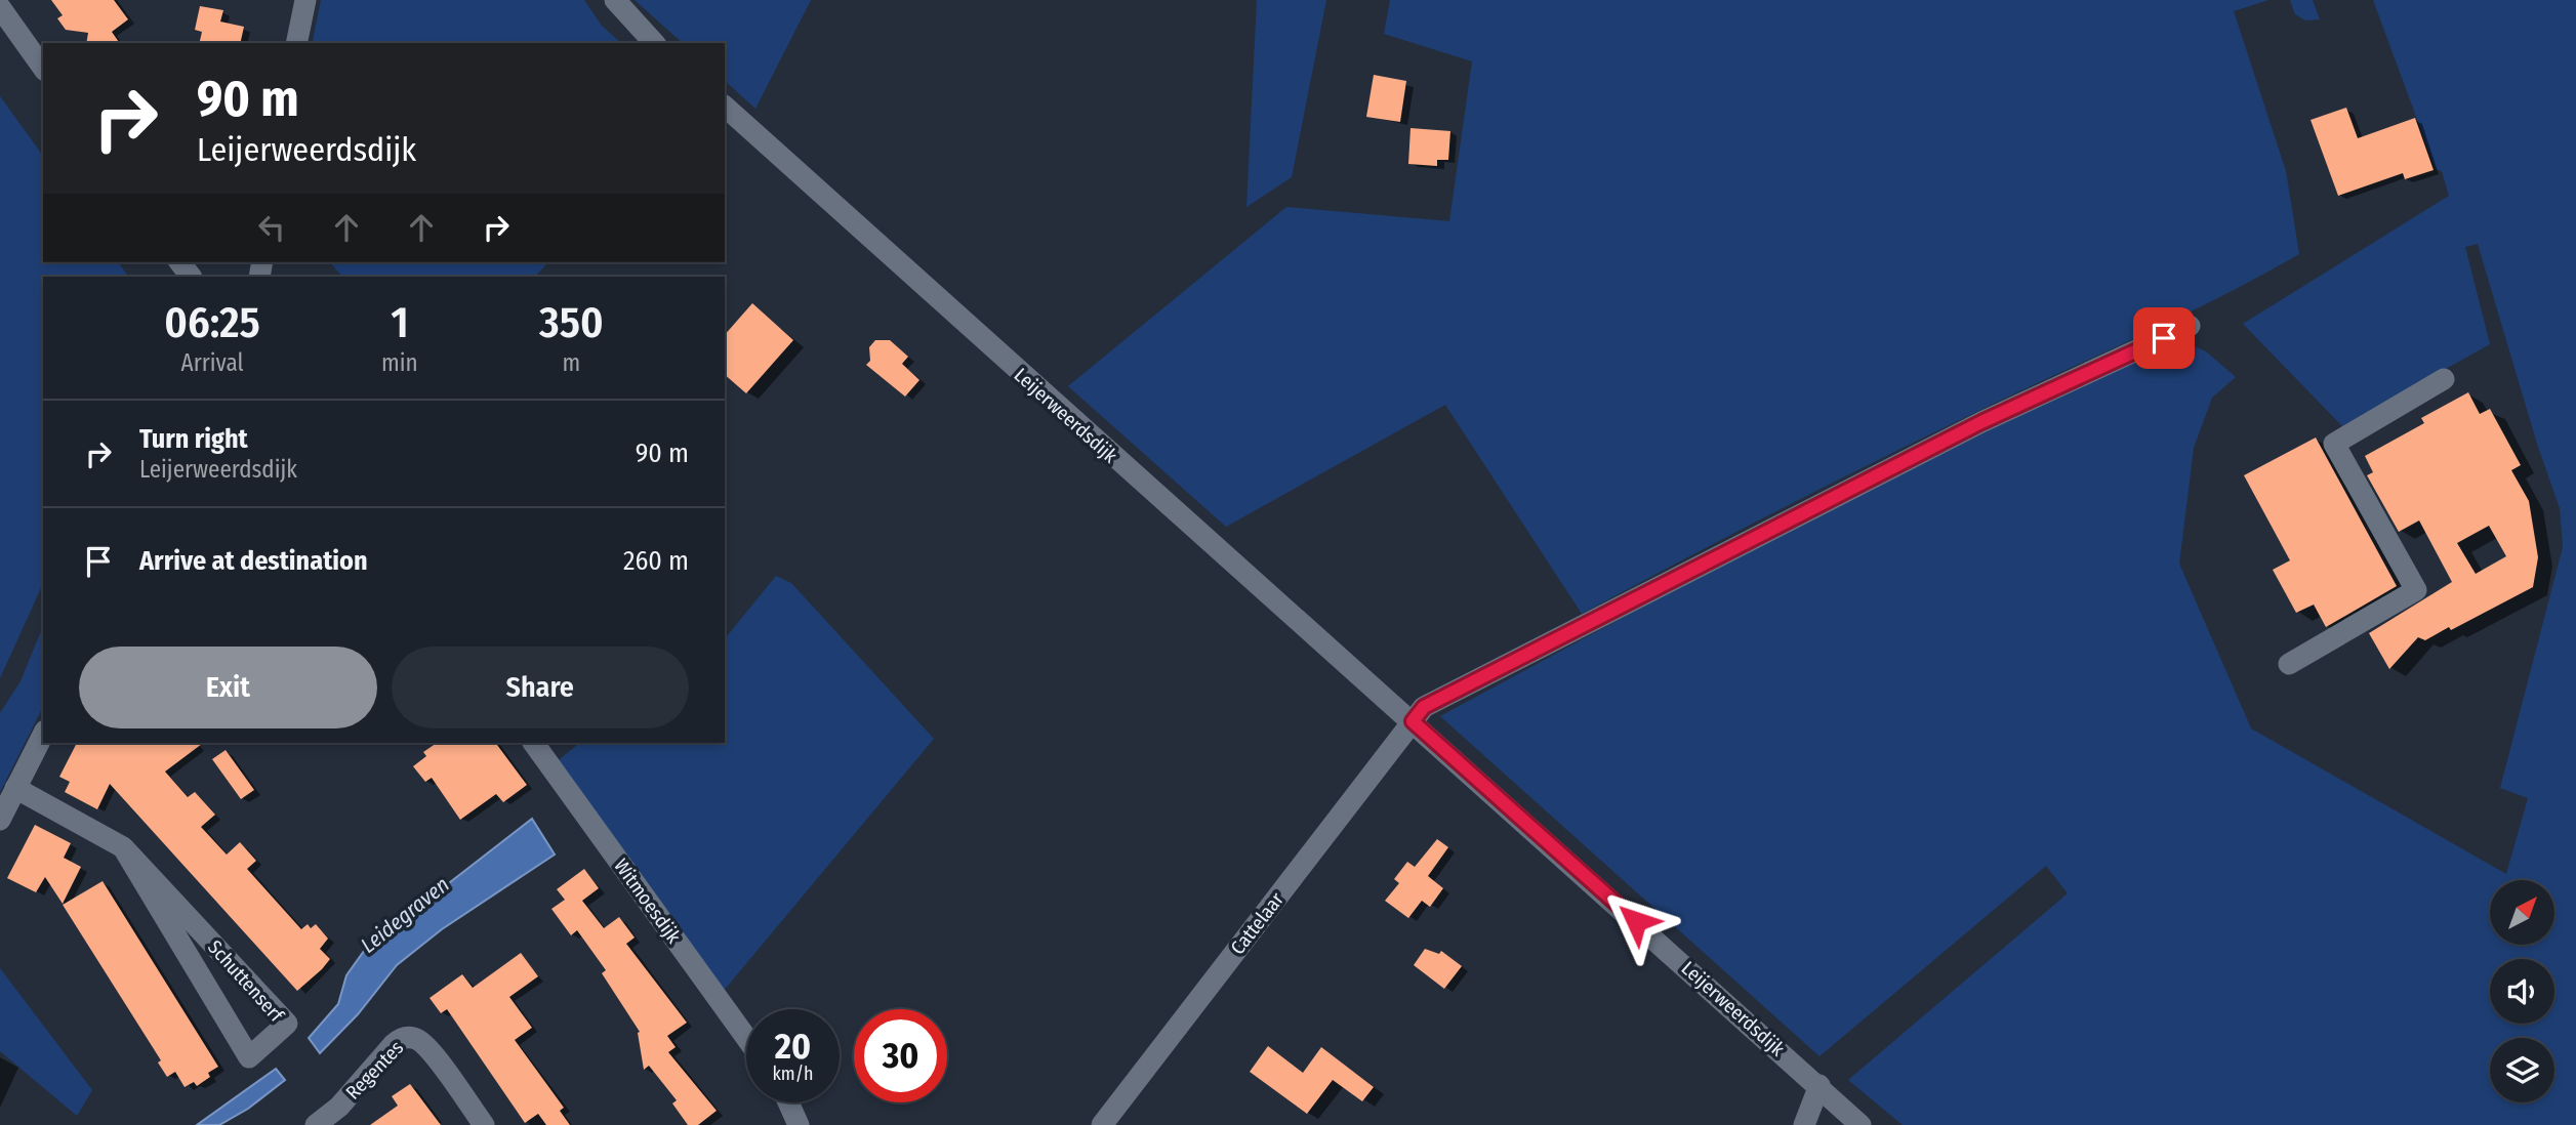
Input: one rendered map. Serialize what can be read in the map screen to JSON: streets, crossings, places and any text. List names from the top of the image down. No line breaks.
{"streets":{"street":["Leijerweerdsdijk","Witmoesdijk","Cattelaar","Schuttenserf","Regentes"]},"crossings":[["Leijerweerdsdijk","Cattelaar"]],"water":["Leidegraven"],"north":"top right","page":{"turn":["90 m","Leijerweerdsdijk"],"eta":["06:25","Arrival","1","min","350","m"],"list":[{"name":"Turn right","note":"Leijerweerdsdijk","value":"90 m"},{"name":"Arrive at destination","value":"260 m"}],"buttons":["Exit","Share"],"speed":"20 km/h","limit":"30"}}
